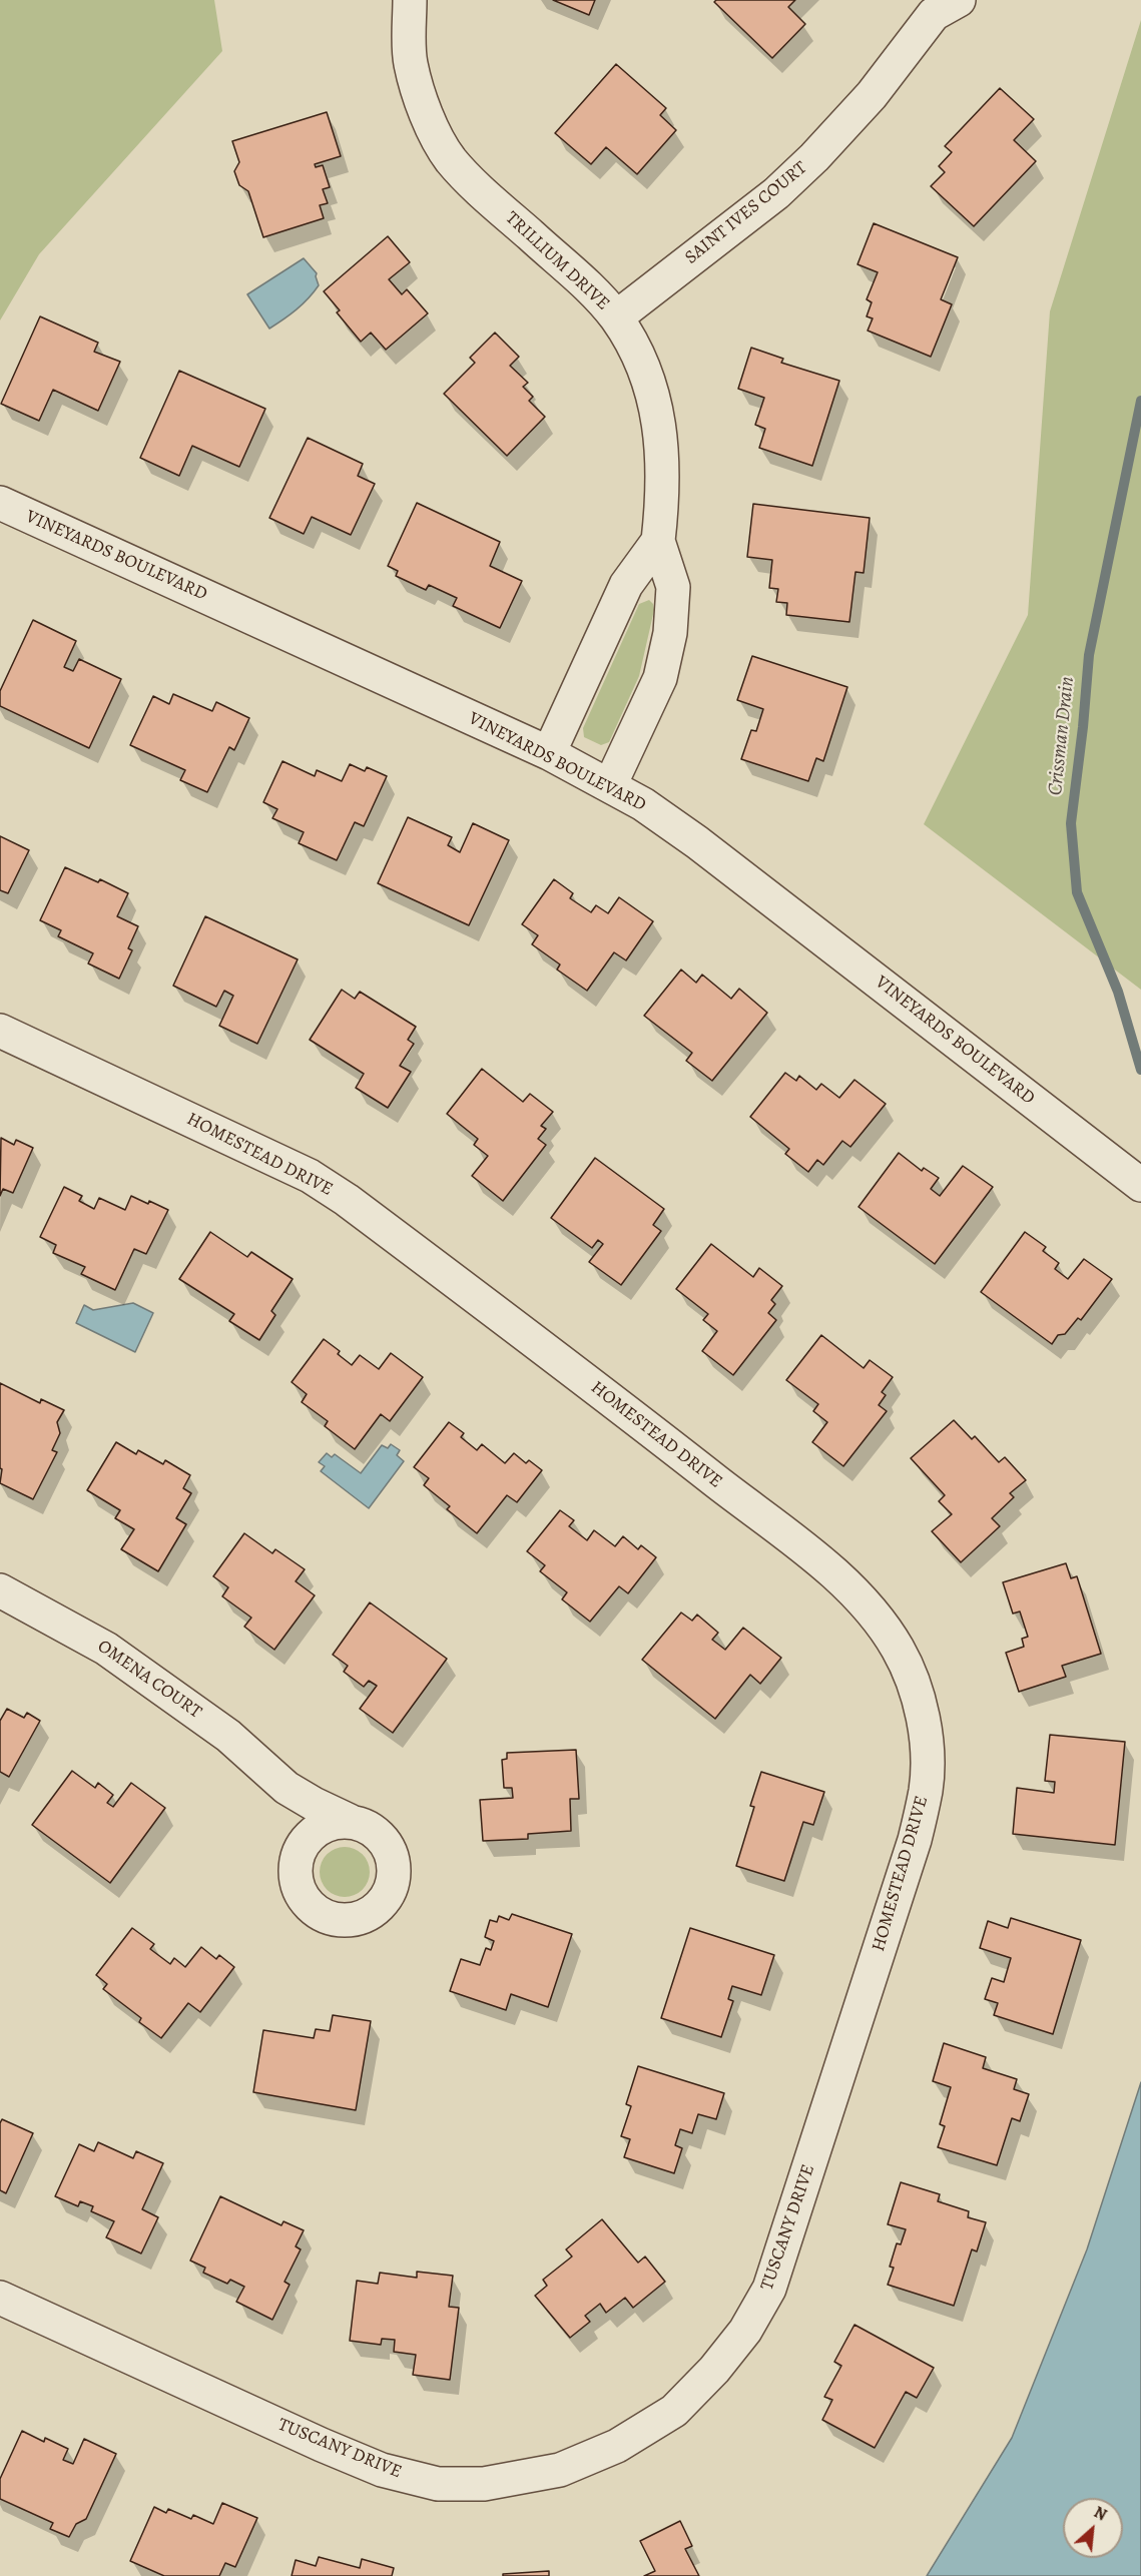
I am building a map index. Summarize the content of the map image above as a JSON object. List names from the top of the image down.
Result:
{
  "streets": {
    "street": [
      "SAINT IVES COURT",
      "TRILLIUM DRIVE",
      "VINEYARDS BOULEVARD",
      "HOMESTEAD DRIVE",
      "OMENA COURT",
      "TUSCANY DRIVE"
    ]
  },
  "crossings": [
    ["SAINT IVES COURT", "TRILLIUM DRIVE"],
    ["TRILLIUM DRIVE", "VINEYARDS BOULEVARD"],
    ["HOMESTEAD DRIVE", "TUSCANY DRIVE"]
  ],
  "water": ["Crissman Drain"],
  "north": "top right"
}
